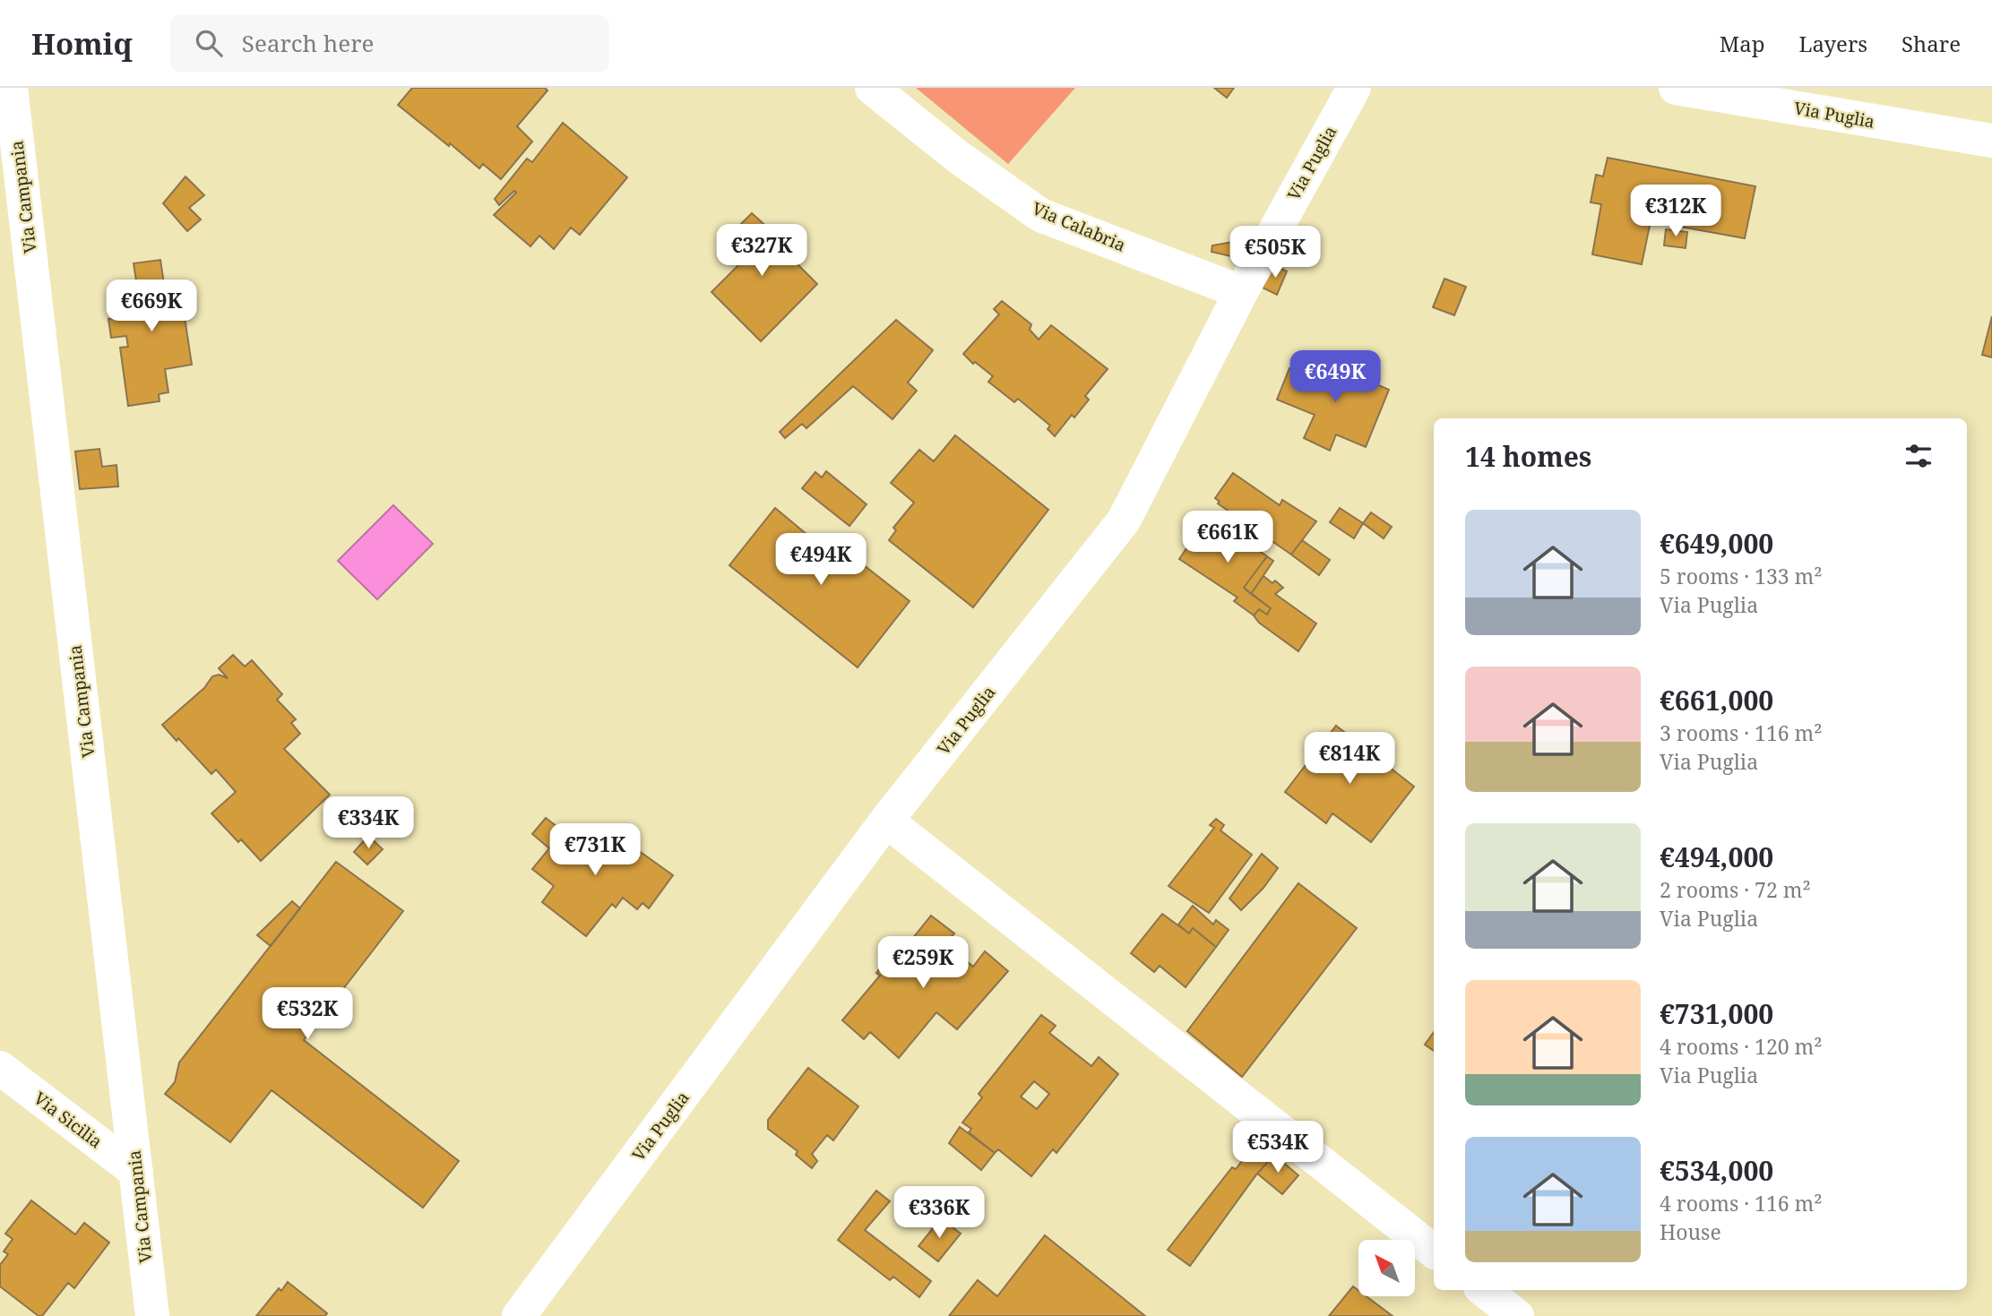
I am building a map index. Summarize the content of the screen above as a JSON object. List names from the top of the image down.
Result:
{
  "streets": {
    "street": [
      "Via Puglia",
      "Via Campania",
      "Via Calabria",
      "Via Sicilia"
    ]
  },
  "crossings": [
    ["Via Puglia", "Via Calabria"],
    ["Via Campania", "Via Sicilia"]
  ],
  "north": "top left",
  "page": {
    "header": "Homiq",
    "search": "Search here",
    "nav": ["Map", "Layers", "Share"],
    "price": [
      "€312K",
      "€327K",
      "€505K",
      "€669K",
      "€649K",
      "€661K",
      "€494K",
      "€814K",
      "€334K",
      "€731K",
      "€259K",
      "€532K",
      "€534K",
      "€336K"
    ],
    "heading": "14 homes",
    "list": [
      {
        "name": "€649,000",
        "note": "5 rooms · 133 m² · Via Puglia"
      },
      {
        "name": "€661,000",
        "note": "3 rooms · 116 m² · Via Puglia"
      },
      {
        "name": "€494,000",
        "note": "2 rooms · 72 m² · Via Puglia"
      },
      {
        "name": "€731,000",
        "note": "4 rooms · 120 m² · Via Puglia"
      },
      {
        "name": "€534,000",
        "note": "4 rooms · 116 m² · House"
      }
    ]
  }
}
